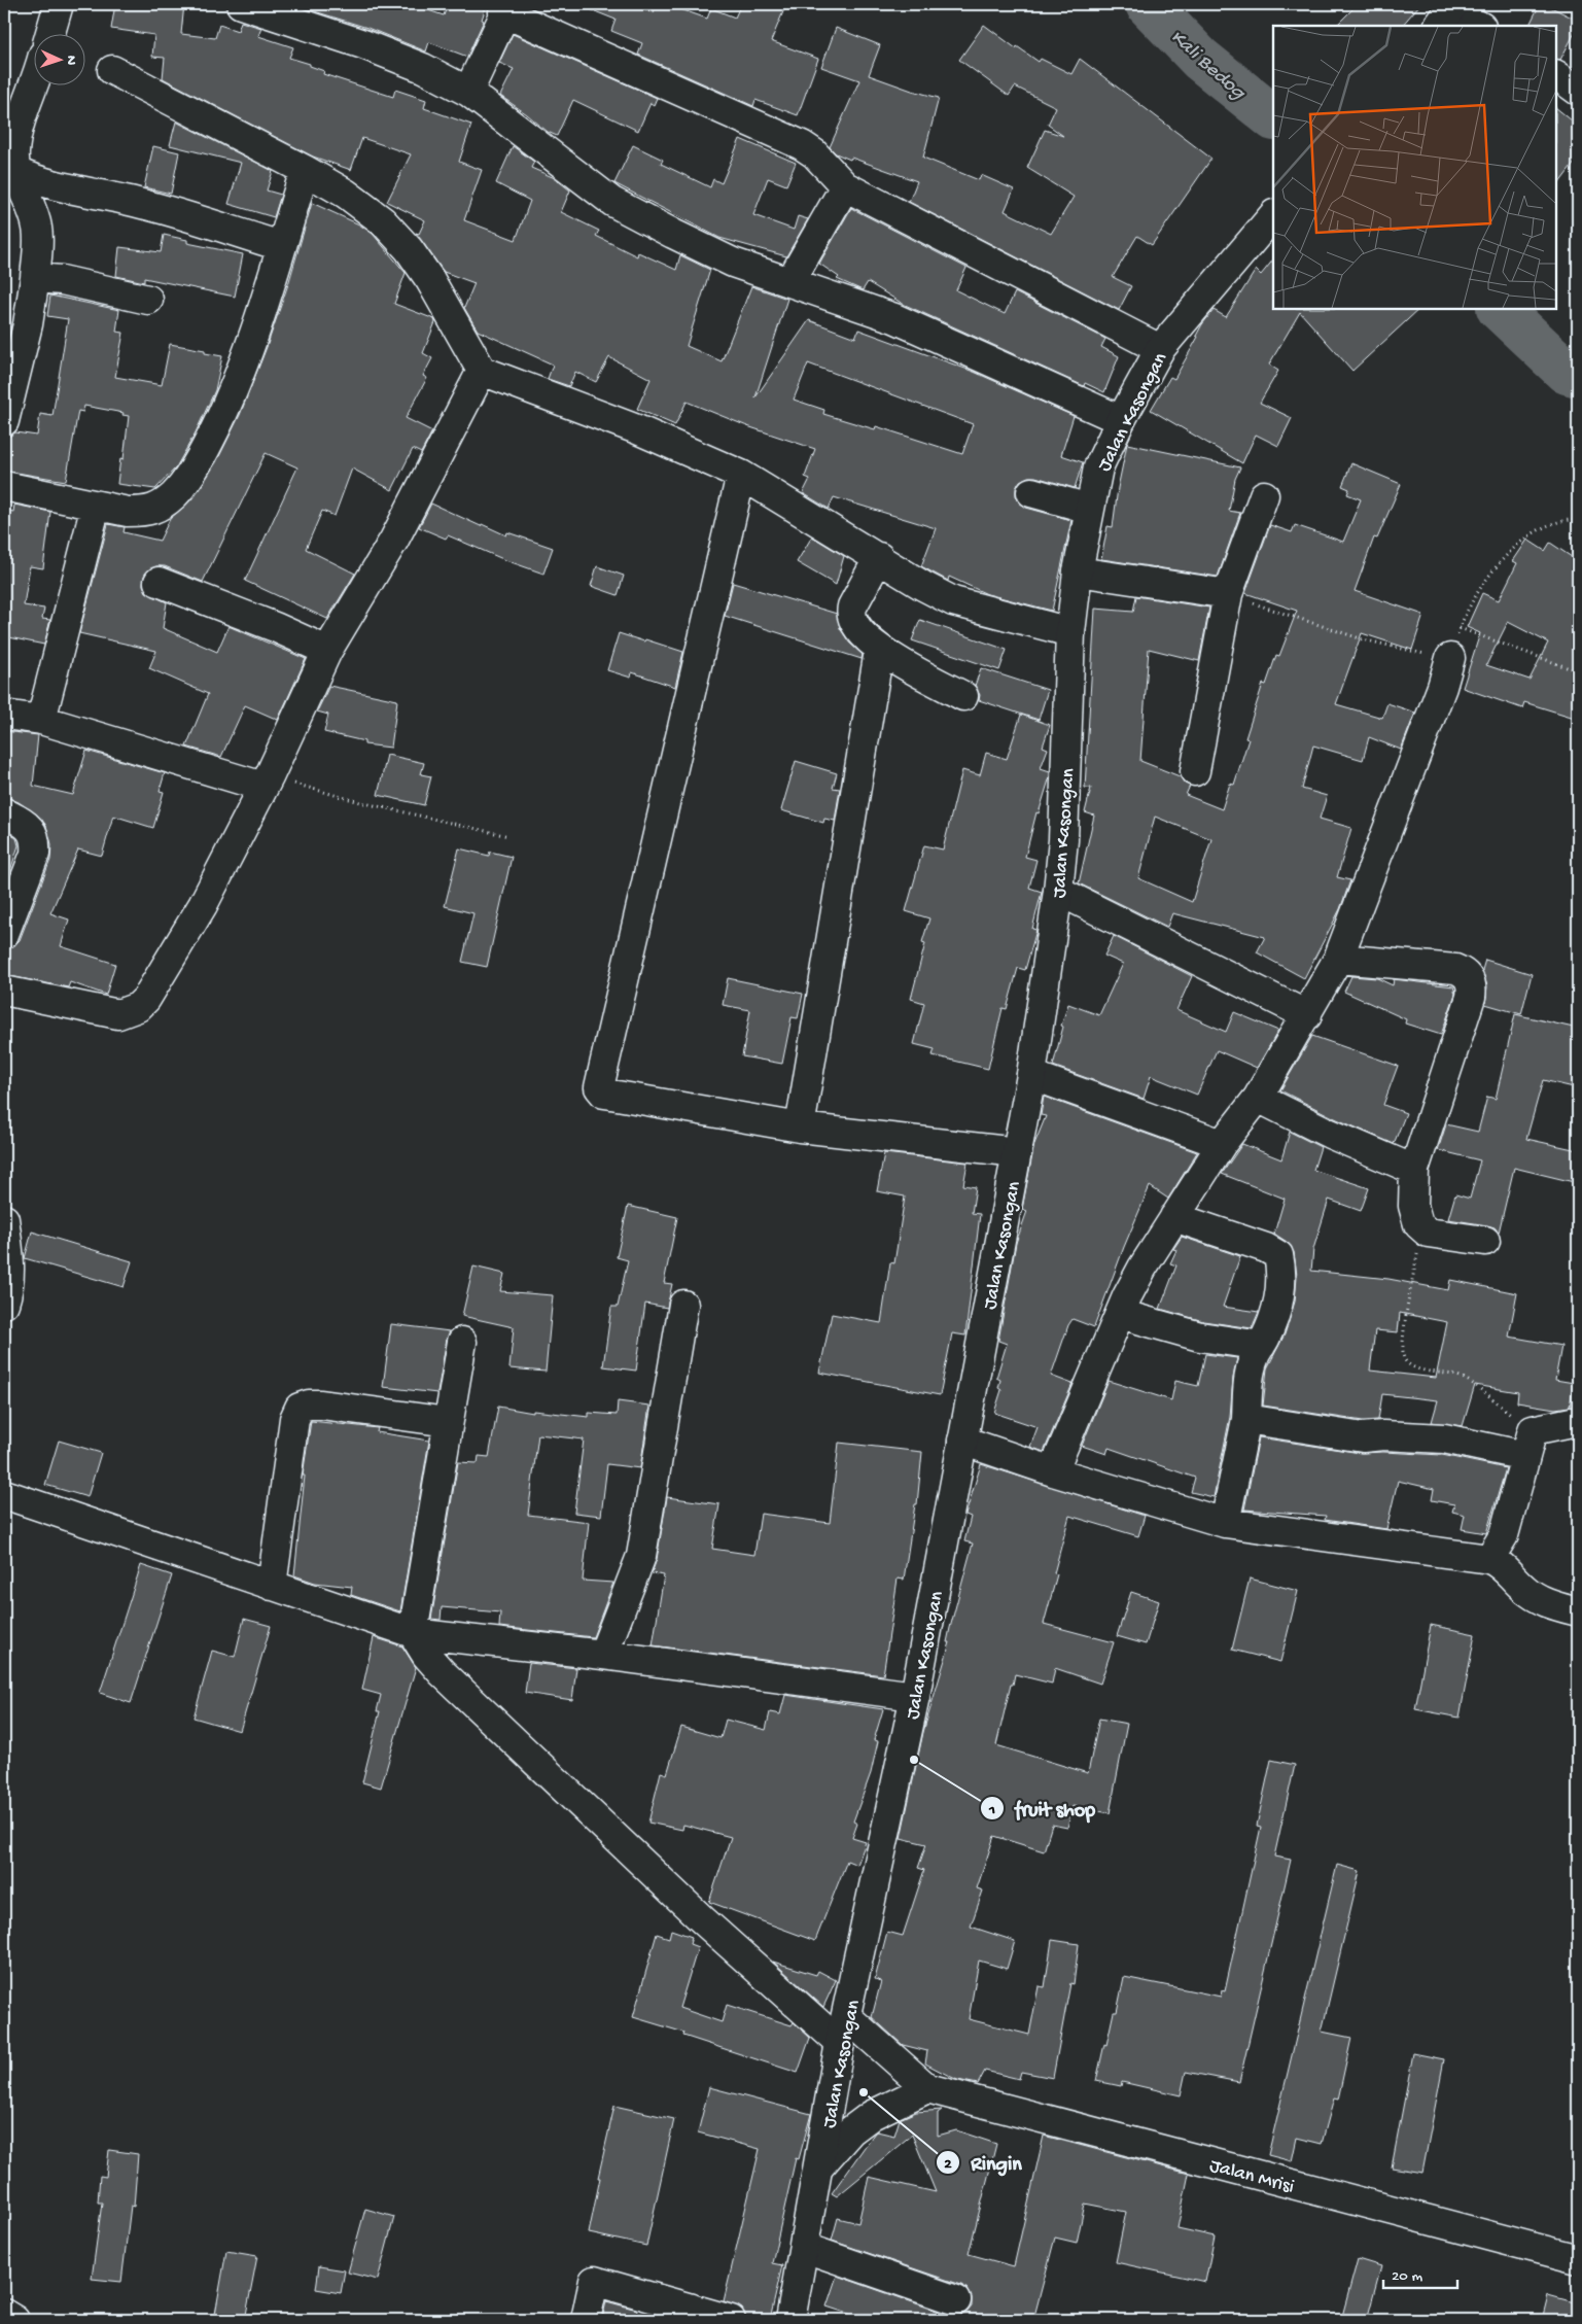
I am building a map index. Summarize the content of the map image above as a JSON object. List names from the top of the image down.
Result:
{
  "streets": {
    "street": ["Jalan Kasongan", "Jalan Mrisi"]
  },
  "water": ["Kali Bedog"],
  "places": ["fruit shop", "Ringin"],
  "scale_bar": "20 m",
  "north": "right"
}
